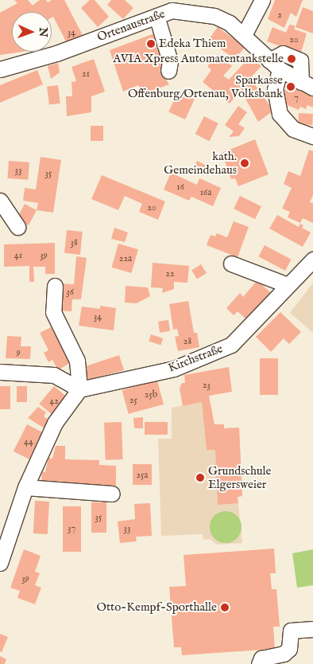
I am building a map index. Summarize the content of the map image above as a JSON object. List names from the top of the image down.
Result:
{
  "streets": {
    "street": ["Ortenaustraße", "Kirchstraße"]
  },
  "places": [
    "Edeka Thiem",
    "AVIA Xpress Automatentankstelle",
    "Sparkasse Offenburg/Ortenau, Volksbank",
    "kath. Gemeindehaus",
    "Grundschule Elgersweier",
    "Otto-Kempf-Sporthalle"
  ],
  "house_numbers": [
    "2",
    "34",
    "20",
    "21",
    "7",
    "33",
    "35",
    "16",
    "16a",
    "20",
    "38",
    "41",
    "39",
    "22a",
    "22",
    "36",
    "34",
    "28",
    "9",
    "23",
    "25b",
    "25",
    "42",
    "44",
    "25a",
    "35",
    "37",
    "33",
    "39"
  ],
  "north": "right"
}
